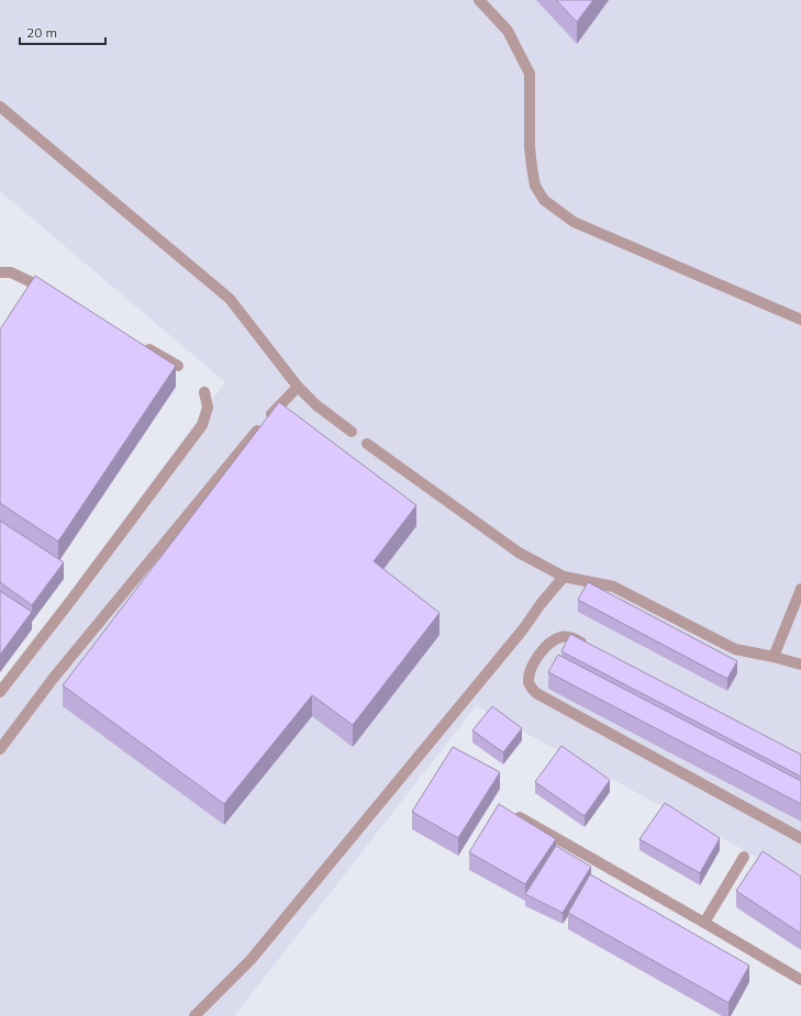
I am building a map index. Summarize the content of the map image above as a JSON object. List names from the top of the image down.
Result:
{
  "scale_bar": "20 m"
}
